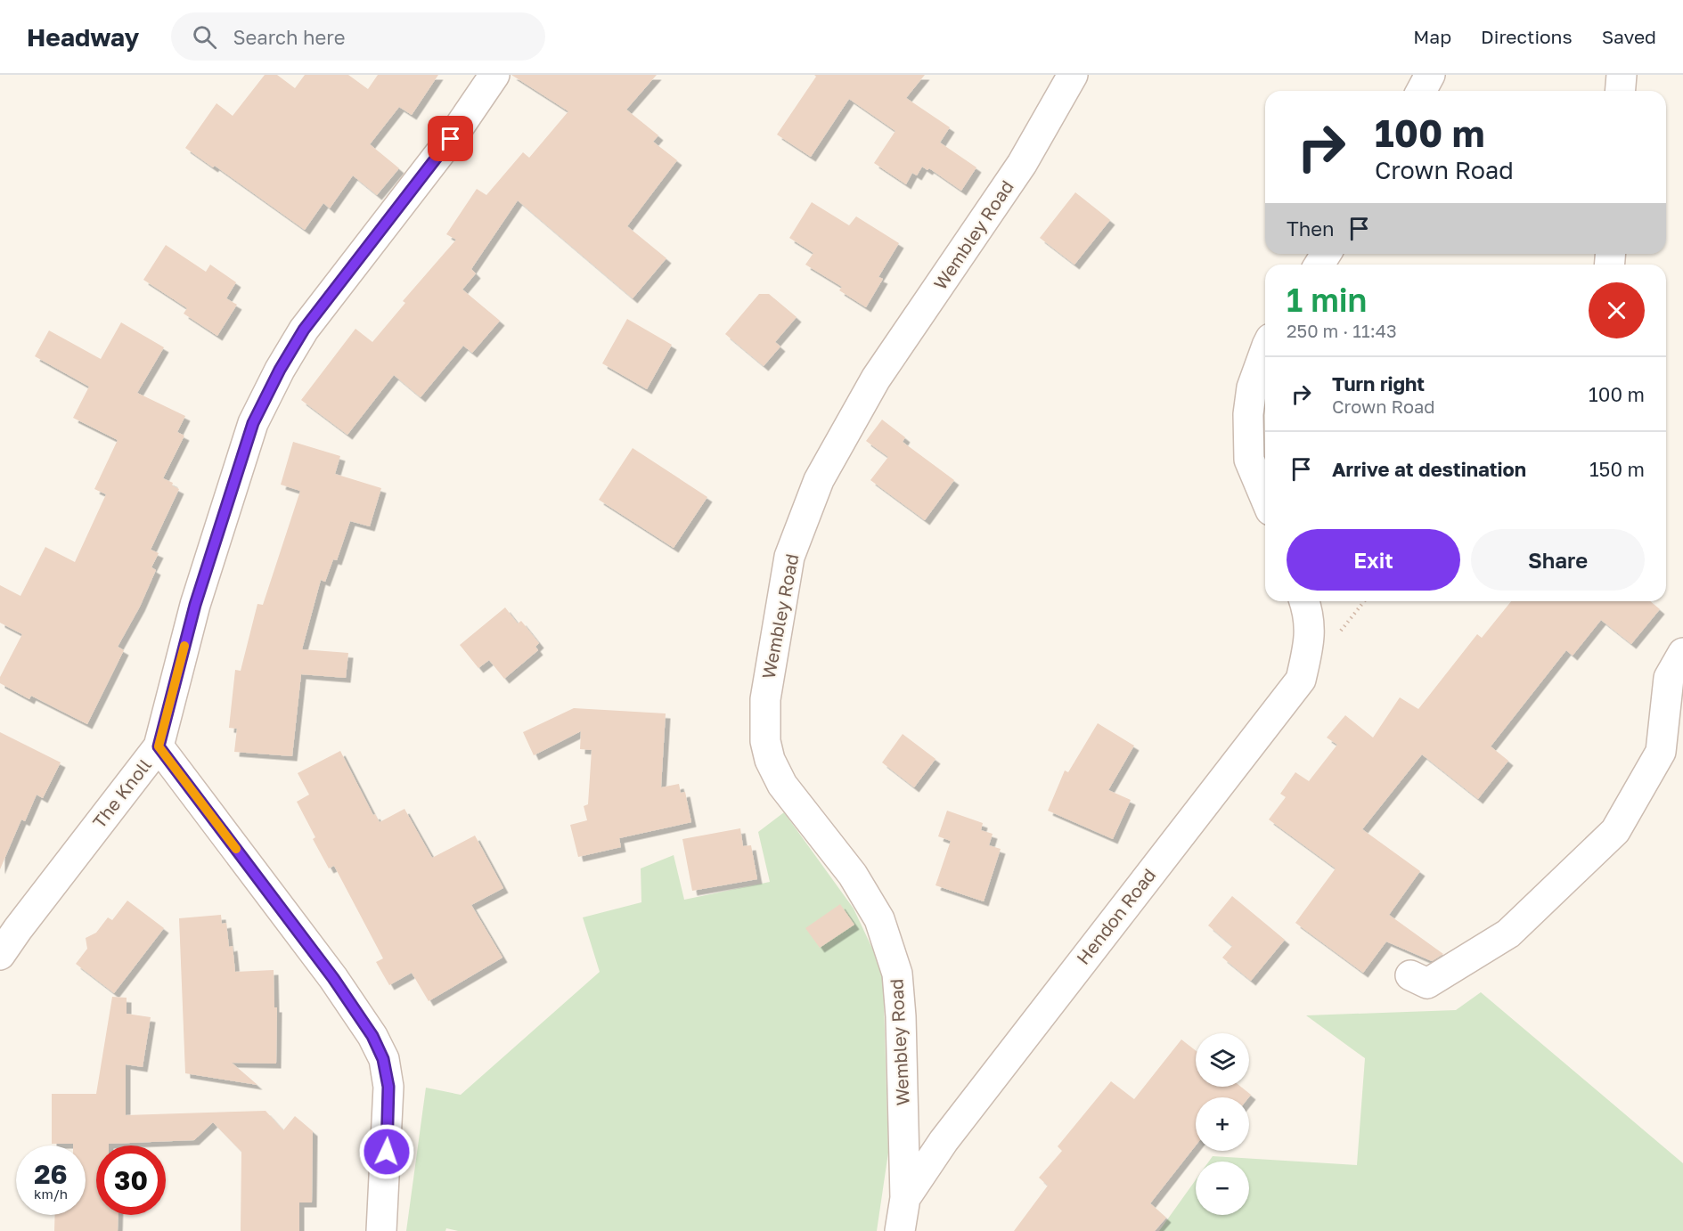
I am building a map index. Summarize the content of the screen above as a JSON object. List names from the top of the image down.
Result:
{
  "streets": {
    "street": ["Wembley Road", "The Knoll", "Hendon Road"]
  },
  "crossings": [
    ["Wembley Road", "Hendon Road"]
  ],
  "page": {
    "header": "Headway",
    "search": "Search here",
    "nav": ["Map", "Directions", "Saved"],
    "turn": ["100 m", "Crown Road"],
    "then": "Then",
    "heading": ["1 min", "250 m · 11:43"],
    "list": [
      {
        "name": "Turn right",
        "note": "Crown Road",
        "value": "100 m"
      },
      {
        "name": "Arrive at destination",
        "value": "150 m"
      }
    ],
    "buttons": ["Exit", "Share"],
    "map_buttons": ["+", "−"],
    "speed": "26 km/h",
    "limit": "30"
  }
}
